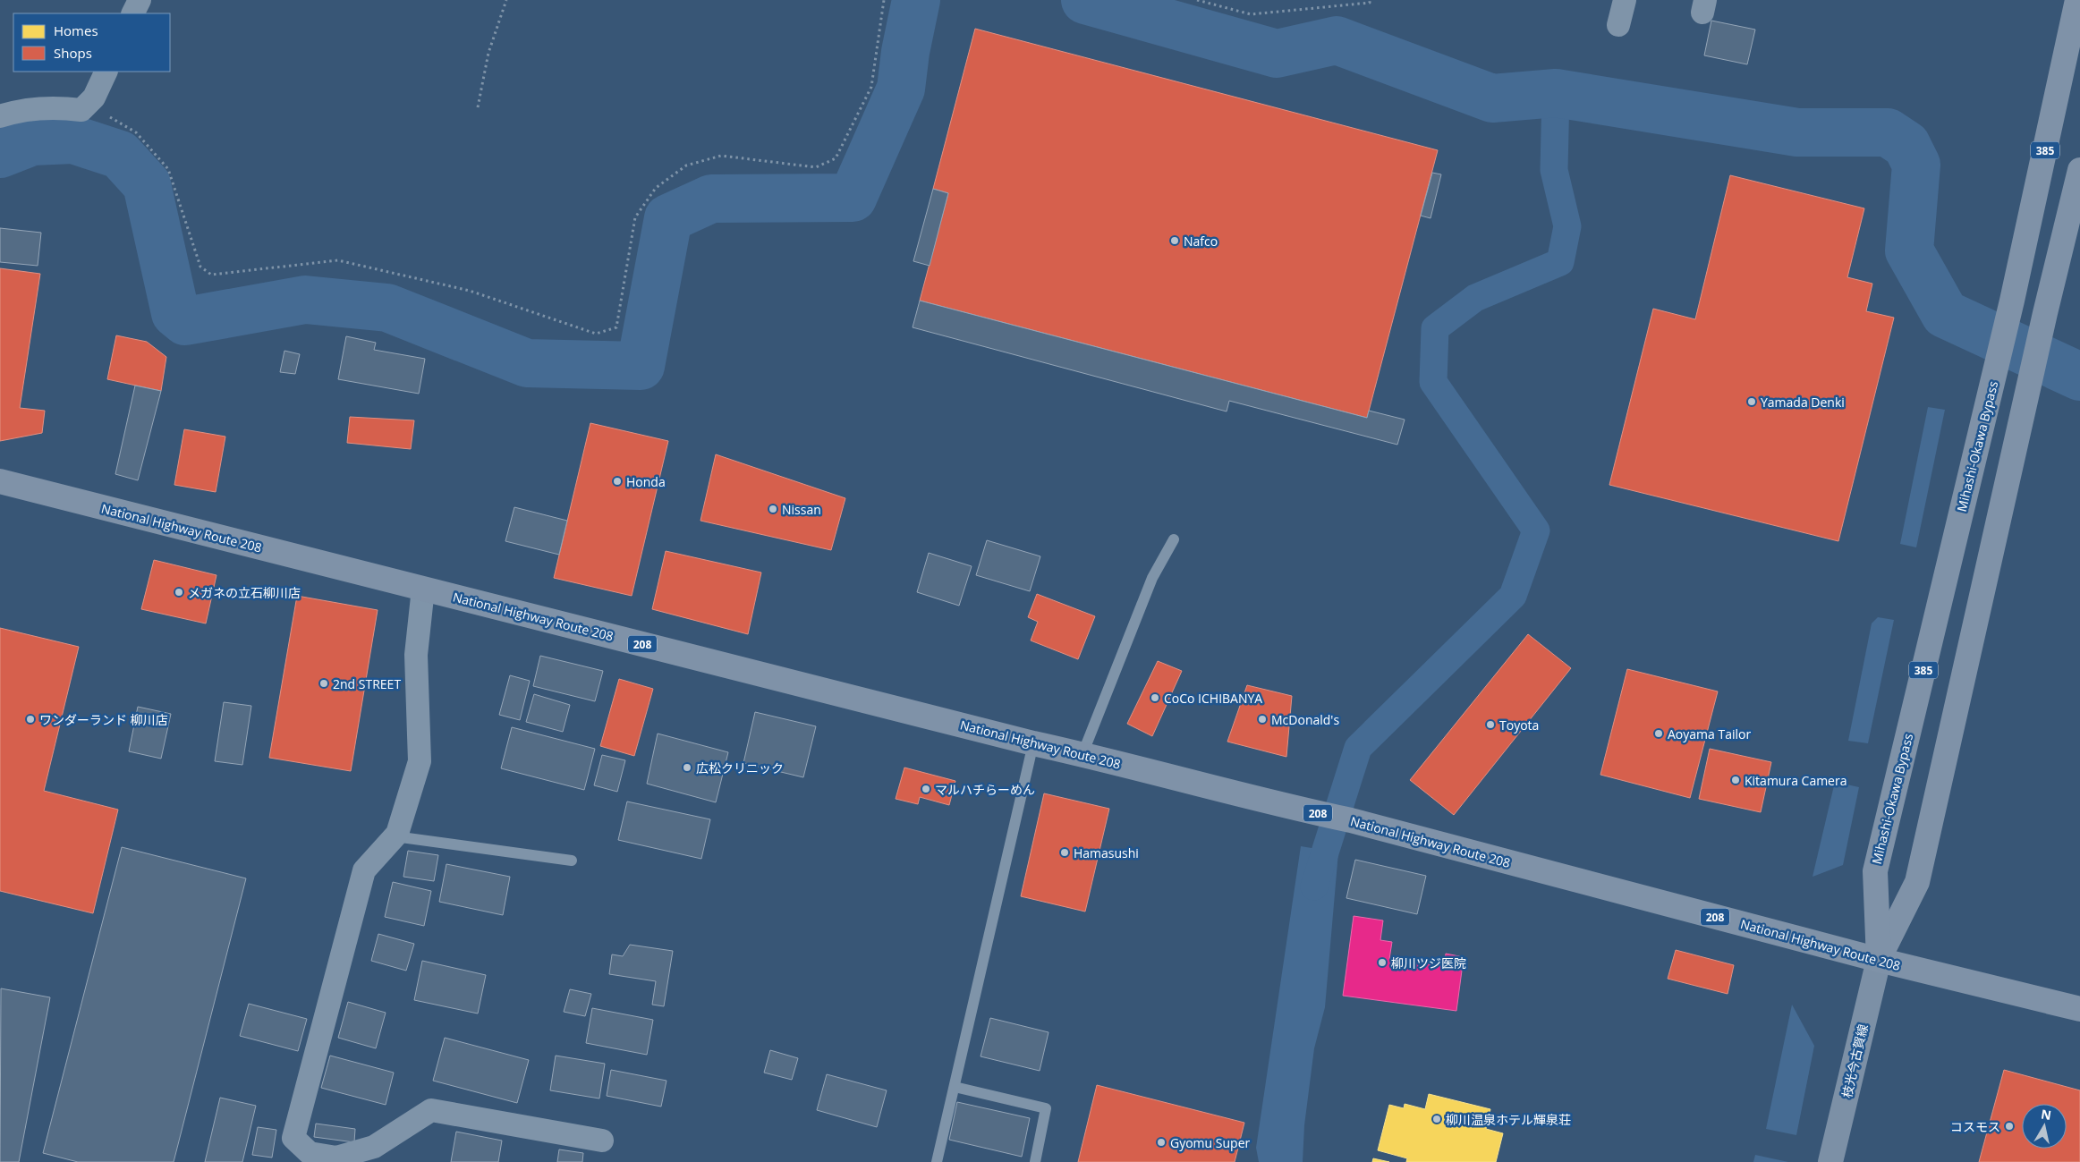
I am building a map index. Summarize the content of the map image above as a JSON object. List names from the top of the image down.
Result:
{
  "streets": {
    "highway": [
      "385",
      "Mihashi-Okawa Bypass",
      "National Highway Route 208",
      "208"
    ],
    "main road": ["枝光今古賀線"]
  },
  "crossings": [
    ["Mihashi-Okawa Bypass", "National Highway Route 208"],
    ["Mihashi-Okawa Bypass", "枝光今古賀線"],
    ["National Highway Route 208", "枝光今古賀線"]
  ],
  "places": [
    "Nafco",
    "Yamada Denki",
    "Honda",
    "Nissan",
    "メガネの立石柳川店",
    "2nd STREET",
    "CoCo ICHIBANYA",
    "ワンダーランド 柳川店",
    "McDonald's",
    "Toyota",
    "Aoyama Tailor",
    "広松クリニック",
    "Kitamura Camera",
    "マルハチらーめん",
    "Hamasushi",
    "柳川ツジ医院",
    "柳川温泉ホテル輝泉荘",
    "コスモス",
    "Gyomu Super"
  ],
  "legend": ["Homes", "Shops"],
  "north": "top"
}
